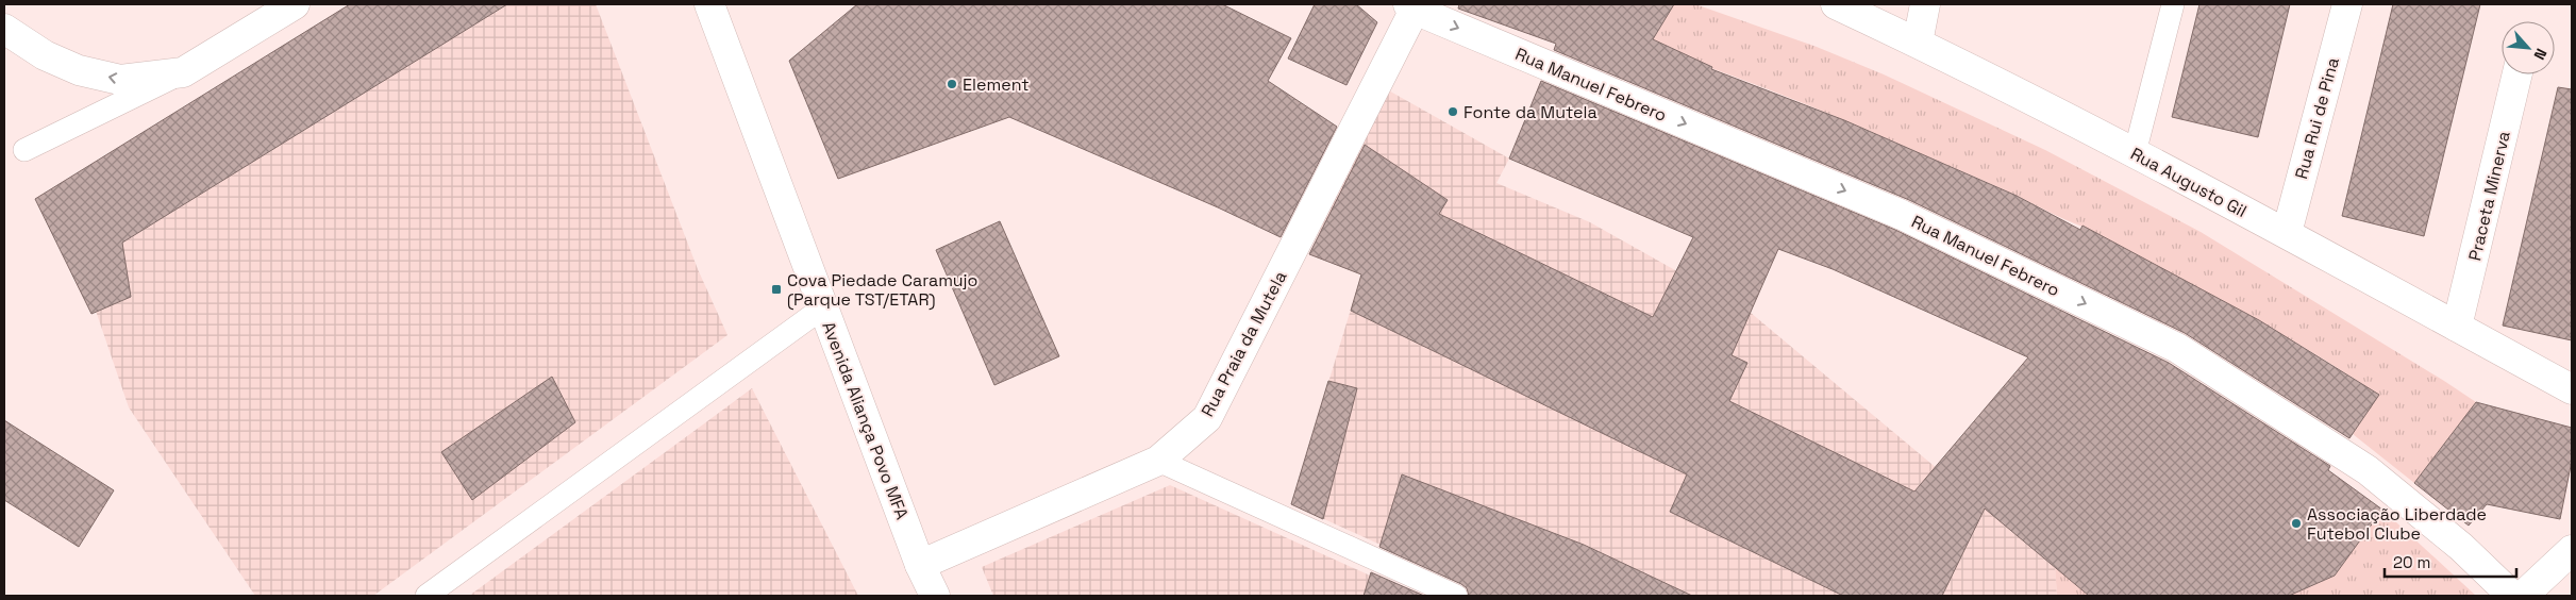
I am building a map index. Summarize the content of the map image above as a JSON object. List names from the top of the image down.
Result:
{
  "streets": {
    "street": [
      "Rua Manuel Febrero",
      "Rua Rui de Pina",
      "Rua Augusto Gil",
      "Praceta Minerva",
      "Rua Praia da Mutela",
      "Avenida Aliança Povo MFA"
    ]
  },
  "crossings": [
    ["Rua Manuel Febrero", "Rua Praia da Mutela"],
    ["Rua Rui de Pina", "Rua Augusto Gil"],
    ["Rua Augusto Gil", "Praceta Minerva"],
    ["Rua Praia da Mutela", "Avenida Aliança Povo MFA"]
  ],
  "one_way": ["Rua Manuel Febrero"],
  "places": {
    "other": ["Element", "Fonte da Mutela", "Associação Liberdade Futebol Clube"],
    "transit": ["Cova Piedade Caramujo (Parque TST/ETAR)"]
  },
  "scale_bar": "20 m",
  "north": "bottom right"
}
